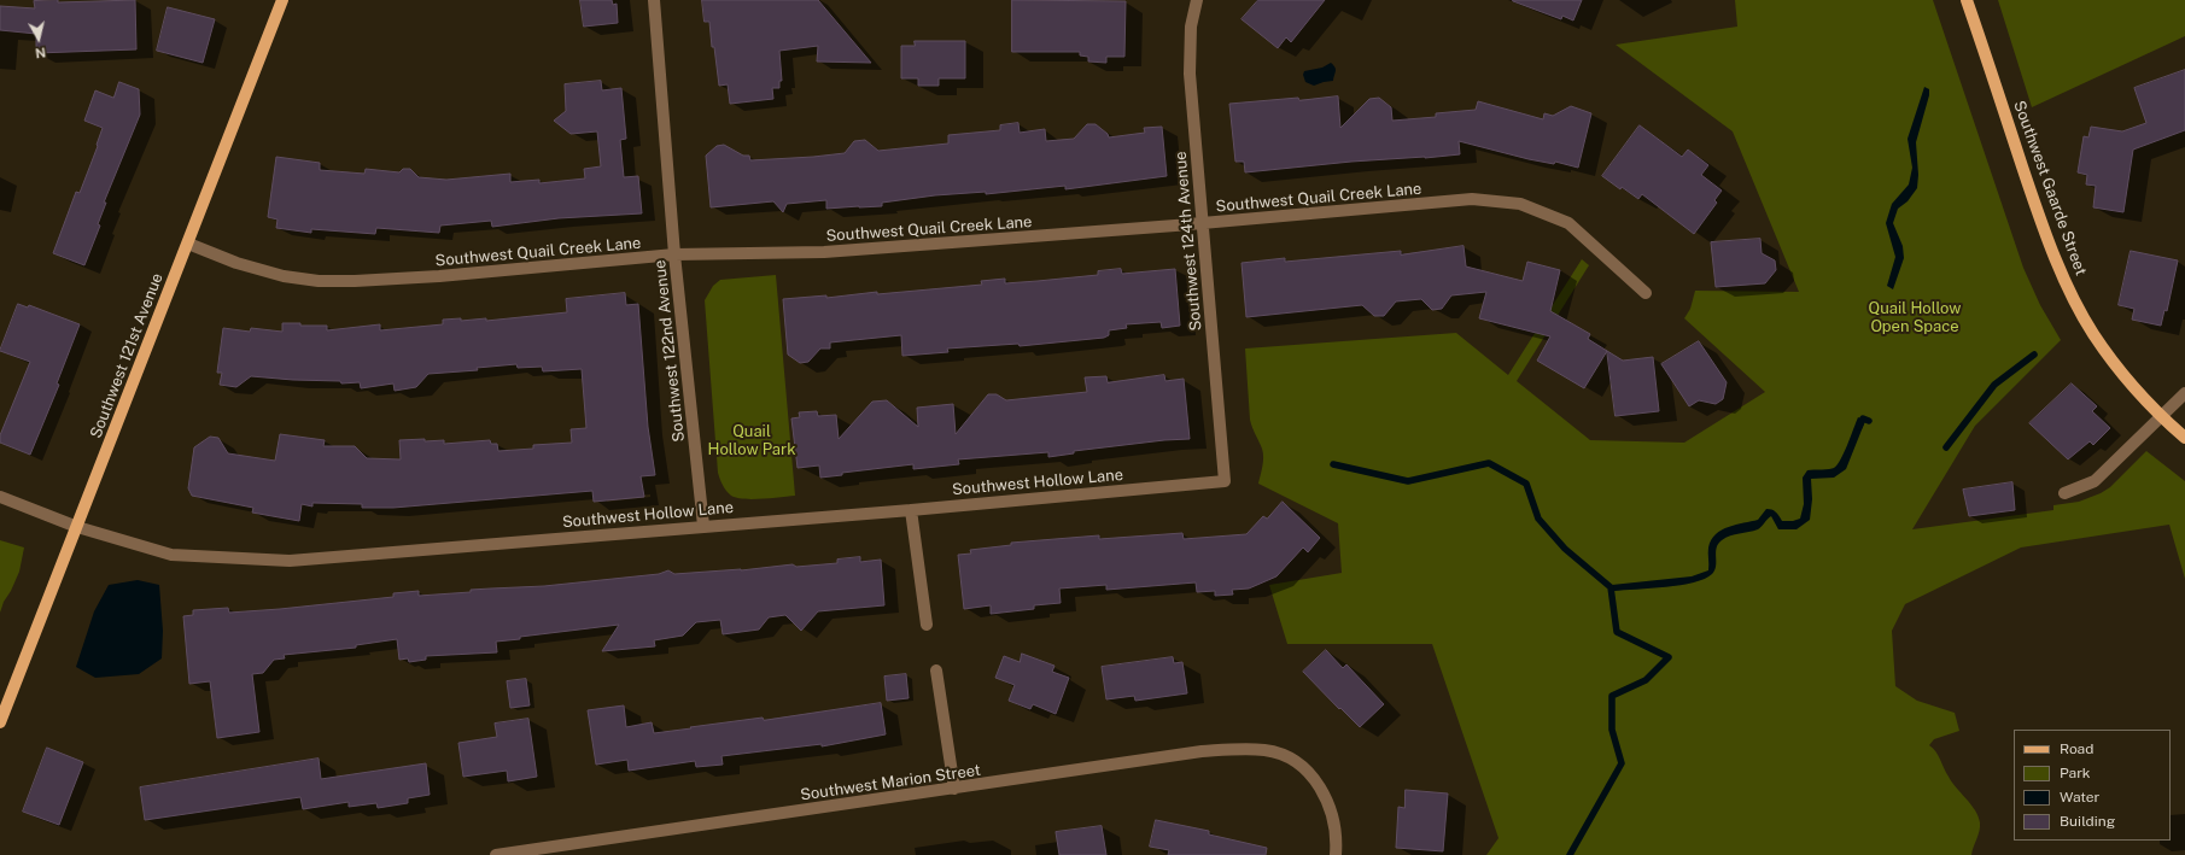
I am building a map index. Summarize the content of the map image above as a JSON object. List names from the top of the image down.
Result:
{
  "streets": {
    "main road": ["Southwest Gaarde Street", "Southwest 121st Avenue"],
    "street": [
      "Southwest Quail Creek Lane",
      "Southwest 124th Avenue",
      "Southwest 122nd Avenue",
      "Southwest Hollow Lane",
      "Southwest Marion Street"
    ]
  },
  "crossings": [
    ["Southwest Quail Creek Lane", "Southwest 124th Avenue"],
    ["Southwest Quail Creek Lane", "Southwest 122nd Avenue"],
    ["Southwest Quail Creek Lane", "Southwest 121st Avenue"],
    ["Southwest 124th Avenue", "Southwest Hollow Lane"],
    ["Southwest 122nd Avenue", "Southwest Hollow Lane"],
    ["Southwest 121st Avenue", "Southwest Hollow Lane"]
  ],
  "parks": ["Quail Hollow Open Space", "Quail Hollow Park"],
  "legend": [
    "Road",
    "Park",
    "Water",
    "Building"
  ],
  "north": "bottom"
}
